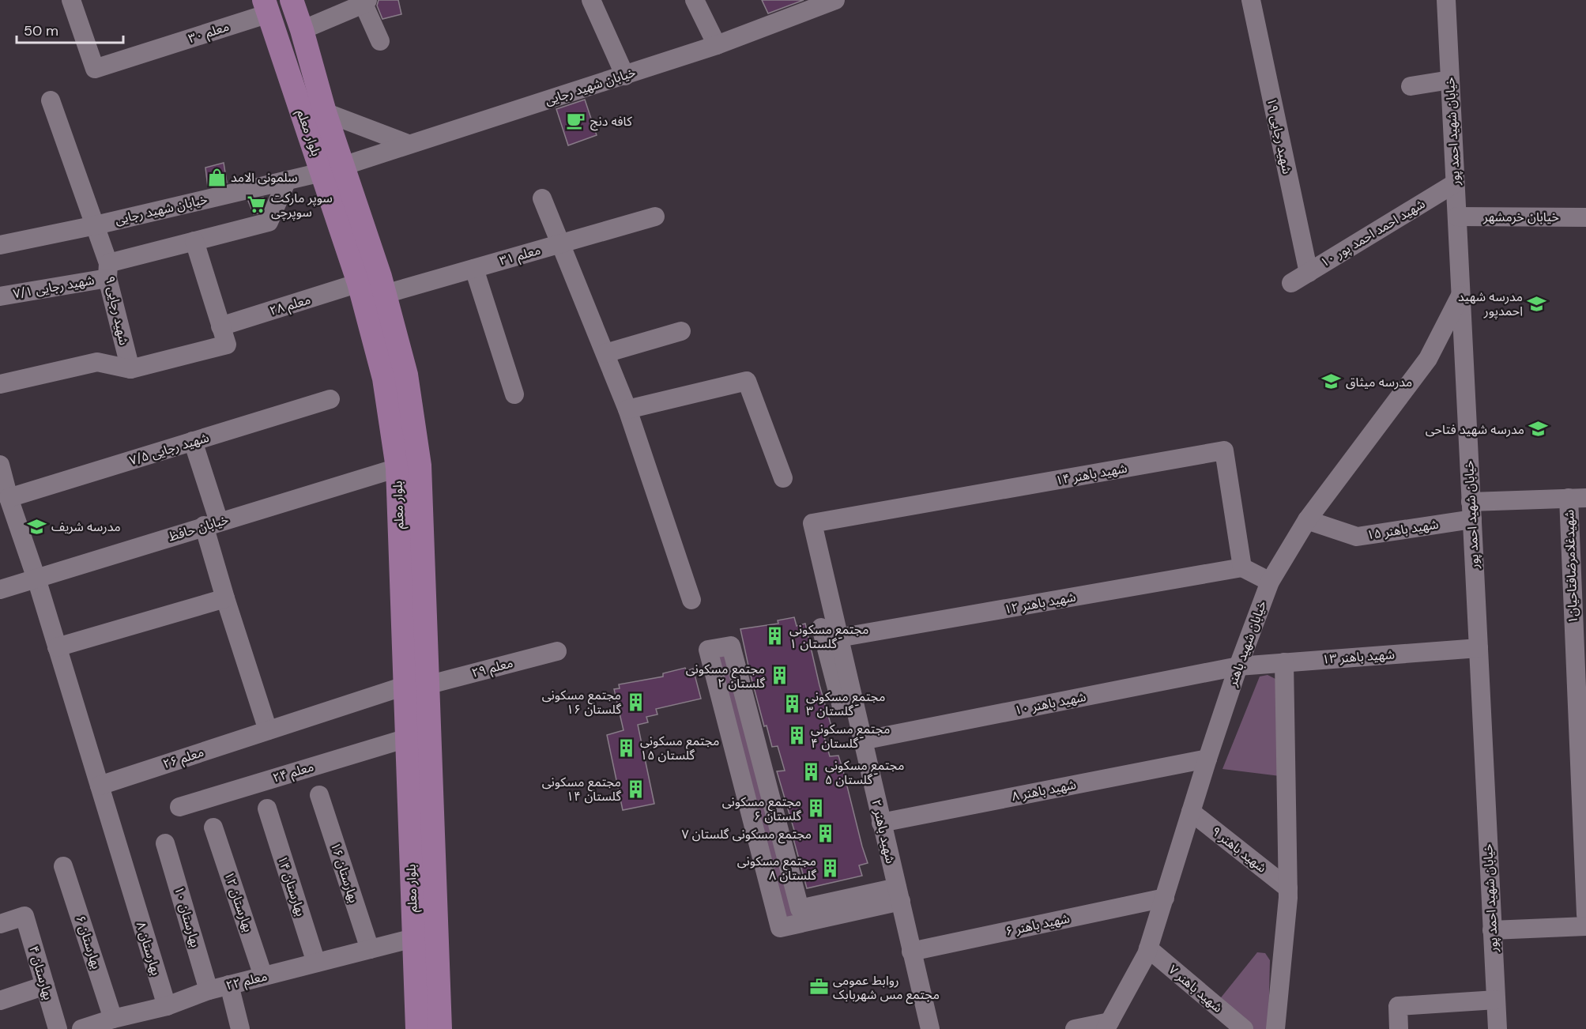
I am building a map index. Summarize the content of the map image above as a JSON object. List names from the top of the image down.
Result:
{
  "streets": {
    "main road": ["بلوار معلم"],
    "street": [
      "معلم ۳۰",
      "خیابان شهید رجایی",
      "خیابان شهید احمد پور",
      "شهید رجایی ۱۹",
      "خیابان خرمشهر",
      "شهید احمد احمد پور ۱۰",
      "معلم ۳۱",
      "شهید رجایی ۷/۱",
      "معلم ۲۸",
      "شهید رجایی ۹",
      "شهید رجایی ۷/۵",
      "شهید باهنر ۱۴",
      "خیابان حافظ",
      "شهید باهنر ۱۵",
      "شهیدغلامرضافتاحیان۱",
      "شهید باهنر ۱۲",
      "خیابان شهید باهنر",
      "شهید باهنر ۱۳",
      "معلم ۲۹",
      "شهید باهنر ۱۰",
      "معلم ۲۶",
      "معلم ۲۴",
      "شهید باهنر ۸",
      "شهید باهنر ۲",
      "شهید باهنر ۹",
      "بهارستان ۱۶",
      "بهارستان ۱۴",
      "بهارستان ۱۲",
      "بهارستان ۱۰",
      "شهید باهنر ۶",
      "بهارستان ۶",
      "بهارستان ۸",
      "بهارستان ۴",
      "معلم ۲۲",
      "شهید باهنر ۷"
    ]
  },
  "crossings": [
    ["معلم ۳۰", "بلوار معلم"],
    ["خیابان شهید رجایی", "بلوار معلم"],
    ["خیابان شهید رجایی", "شهید رجایی ۷/۱"],
    ["خیابان شهید رجایی", "شهید رجایی ۹"],
    ["خیابان شهید احمد پور", "خیابان خرمشهر"],
    ["خیابان شهید احمد پور", "شهید احمد احمد پور ۱۰"],
    ["خیابان شهید احمد پور", "شهید باهنر ۱۵"],
    ["خیابان شهید احمد پور", "خیابان شهید باهنر"],
    ["خیابان شهید احمد پور", "شهید باهنر ۱۳"],
    ["بلوار معلم", "معلم ۳۱"],
    ["بلوار معلم", "معلم ۲۸"],
    ["بلوار معلم", "خیابان حافظ"],
    ["بلوار معلم", "معلم ۲۹"],
    ["بلوار معلم", "معلم ۲۶"],
    ["بلوار معلم", "معلم ۲۴"],
    ["بلوار معلم", "معلم ۲۲"],
    ["شهید رجایی ۱۹", "شهید احمد احمد پور ۱۰"],
    ["شهید رجایی ۷/۱", "شهید رجایی ۹"],
    ["شهید رجایی ۷/۵", "بهارستان ۸"],
    ["شهید باهنر ۱۴", "شهید باهنر ۱۲"],
    ["شهید باهنر ۱۴", "شهید باهنر ۲"],
    ["خیابان حافظ", "بهارستان ۸"],
    ["شهید باهنر ۱۵", "شهیدغلامرضافتاحیان۱"],
    ["شهید باهنر ۱۵", "خیابان شهید باهنر"],
    ["شهید باهنر ۱۲", "شهید باهنر ۲"],
    ["خیابان شهید باهنر", "شهید باهنر ۱۳"],
    ["خیابان شهید باهنر", "شهید باهنر ۱۰"],
    ["خیابان شهید باهنر", "شهید باهنر ۸"],
    ["خیابان شهید باهنر", "شهید باهنر ۹"],
    ["خیابان شهید باهنر", "شهید باهنر ۶"],
    ["خیابان شهید باهنر", "شهید باهنر ۷"],
    ["شهید باهنر ۱۳", "شهید باهنر ۱۰"],
    ["معلم ۲۹", "معلم ۲۶"],
    ["شهید باهنر ۱۰", "شهید باهنر ۲"],
    ["معلم ۲۶", "بهارستان ۸"],
    ["شهید باهنر ۸", "شهید باهنر ۲"],
    ["شهید باهنر ۲", "شهید باهنر ۶"],
    ["بهارستان ۱۶", "معلم ۲۲"],
    ["بهارستان ۱۴", "معلم ۲۲"],
    ["بهارستان ۱۲", "معلم ۲۲"],
    ["بهارستان ۱۰", "معلم ۲۲"],
    ["بهارستان ۶", "معلم ۲۲"],
    ["بهارستان ۸", "معلم ۲۲"]
  ],
  "places": {
    "cafe": ["کافه دنج"],
    "shop": ["سلمونی الامد"],
    "supermarket": ["سوپر مارکت سوپرچی"],
    "school or university": [
      "مدرسه شهید احمدپور",
      "مدرسه میثاق",
      "مدرسه شهید فتاحی",
      "مدرسه شریف"
    ],
    "building": [
      "مجتمع مسکونی گلستان ۱",
      "مجتمع مسکونی گلستان ۲",
      "مجتمع مسکونی گلستان ۱۶",
      "مجتمع مسکونی گلستان ۳",
      "مجتمع مسکونی گلستان ۴",
      "مجتمع مسکونی گلستان ۱۵",
      "مجتمع مسکونی گلستان ۵",
      "مجتمع مسکونی گلستان ۱۴",
      "مجتمع مسکونی گلستان ۶",
      "مجتمع مسکونی گلستان ۷",
      "مجتمع مسکونی گلستان ۸"
    ],
    "office": ["روابط عمومی مجتمع مس شهربابک"]
  },
  "scale_bar": "50 m"
}
